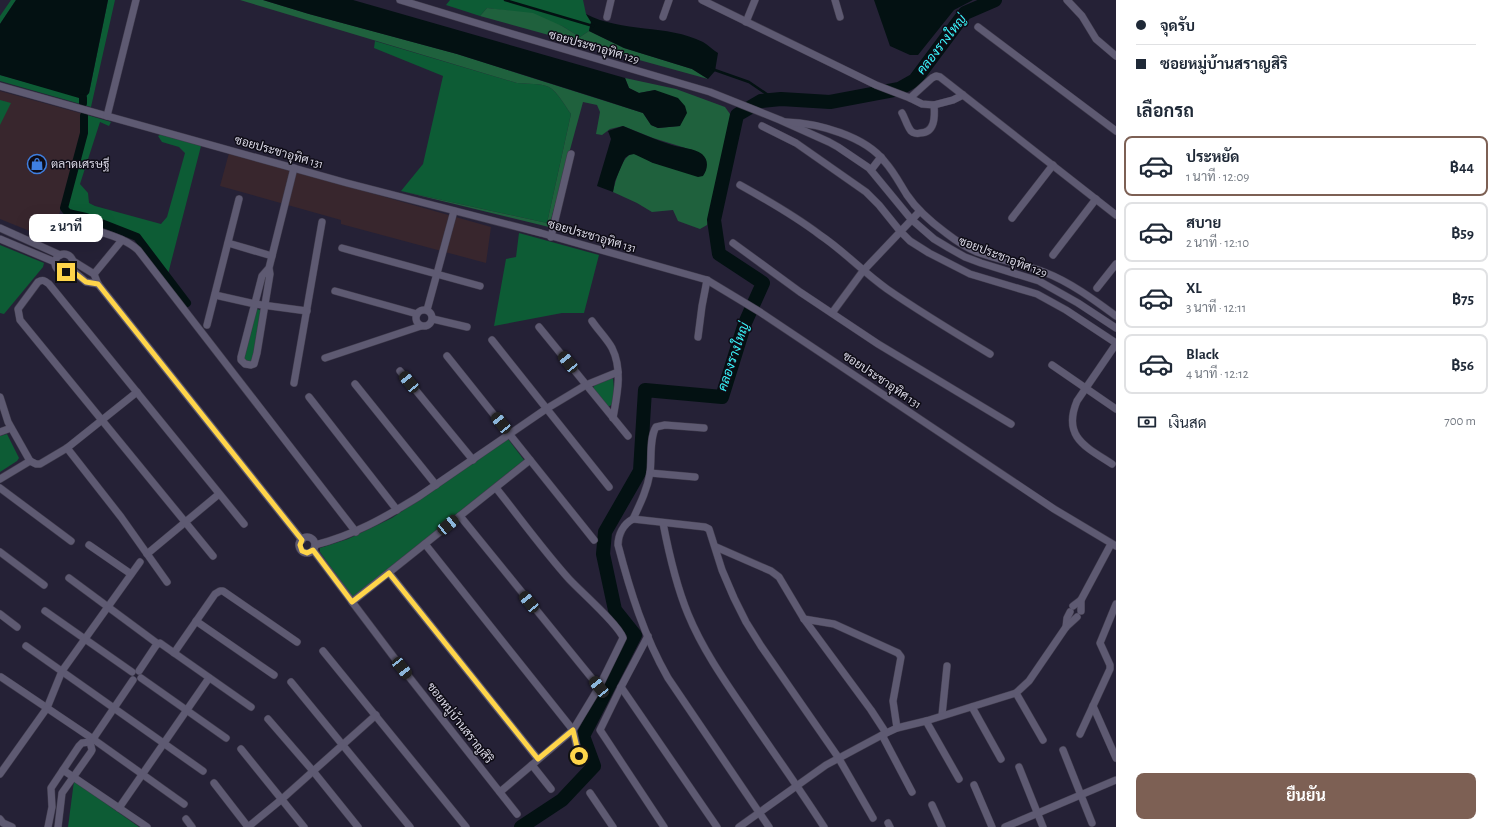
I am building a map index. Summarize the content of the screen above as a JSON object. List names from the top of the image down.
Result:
{
  "streets": {
    "street": ["ซอยประชาอุทิศ 129", "ซอยประชาอุทิศ 131", "ซอยหมู่บ้านสราญสิริ"]
  },
  "water": ["คลองรางใหญ่"],
  "places": {
    "shop": ["ตลาดเศรษฐี"]
  },
  "page": {
    "banner": ["จุดรับ", "ซอยหมู่บ้านสราญสิริ"],
    "heading": "เลือกรถ",
    "list": [
      {
        "name": "ประหยัด",
        "note": "1 นาที · 12:09",
        "value": "฿44"
      },
      {
        "name": "สบาย",
        "note": "2 นาที · 12:10",
        "value": "฿59"
      },
      {
        "name": "XL",
        "note": "3 นาที · 12:11",
        "value": "฿75"
      },
      {
        "name": "Black",
        "note": "4 นาที · 12:12",
        "value": "฿56"
      }
    ],
    "bubble": "2 นาที",
    "pay": ["เงินสด", "700 m"],
    "buttons": "ยืนยัน"
  }
}
